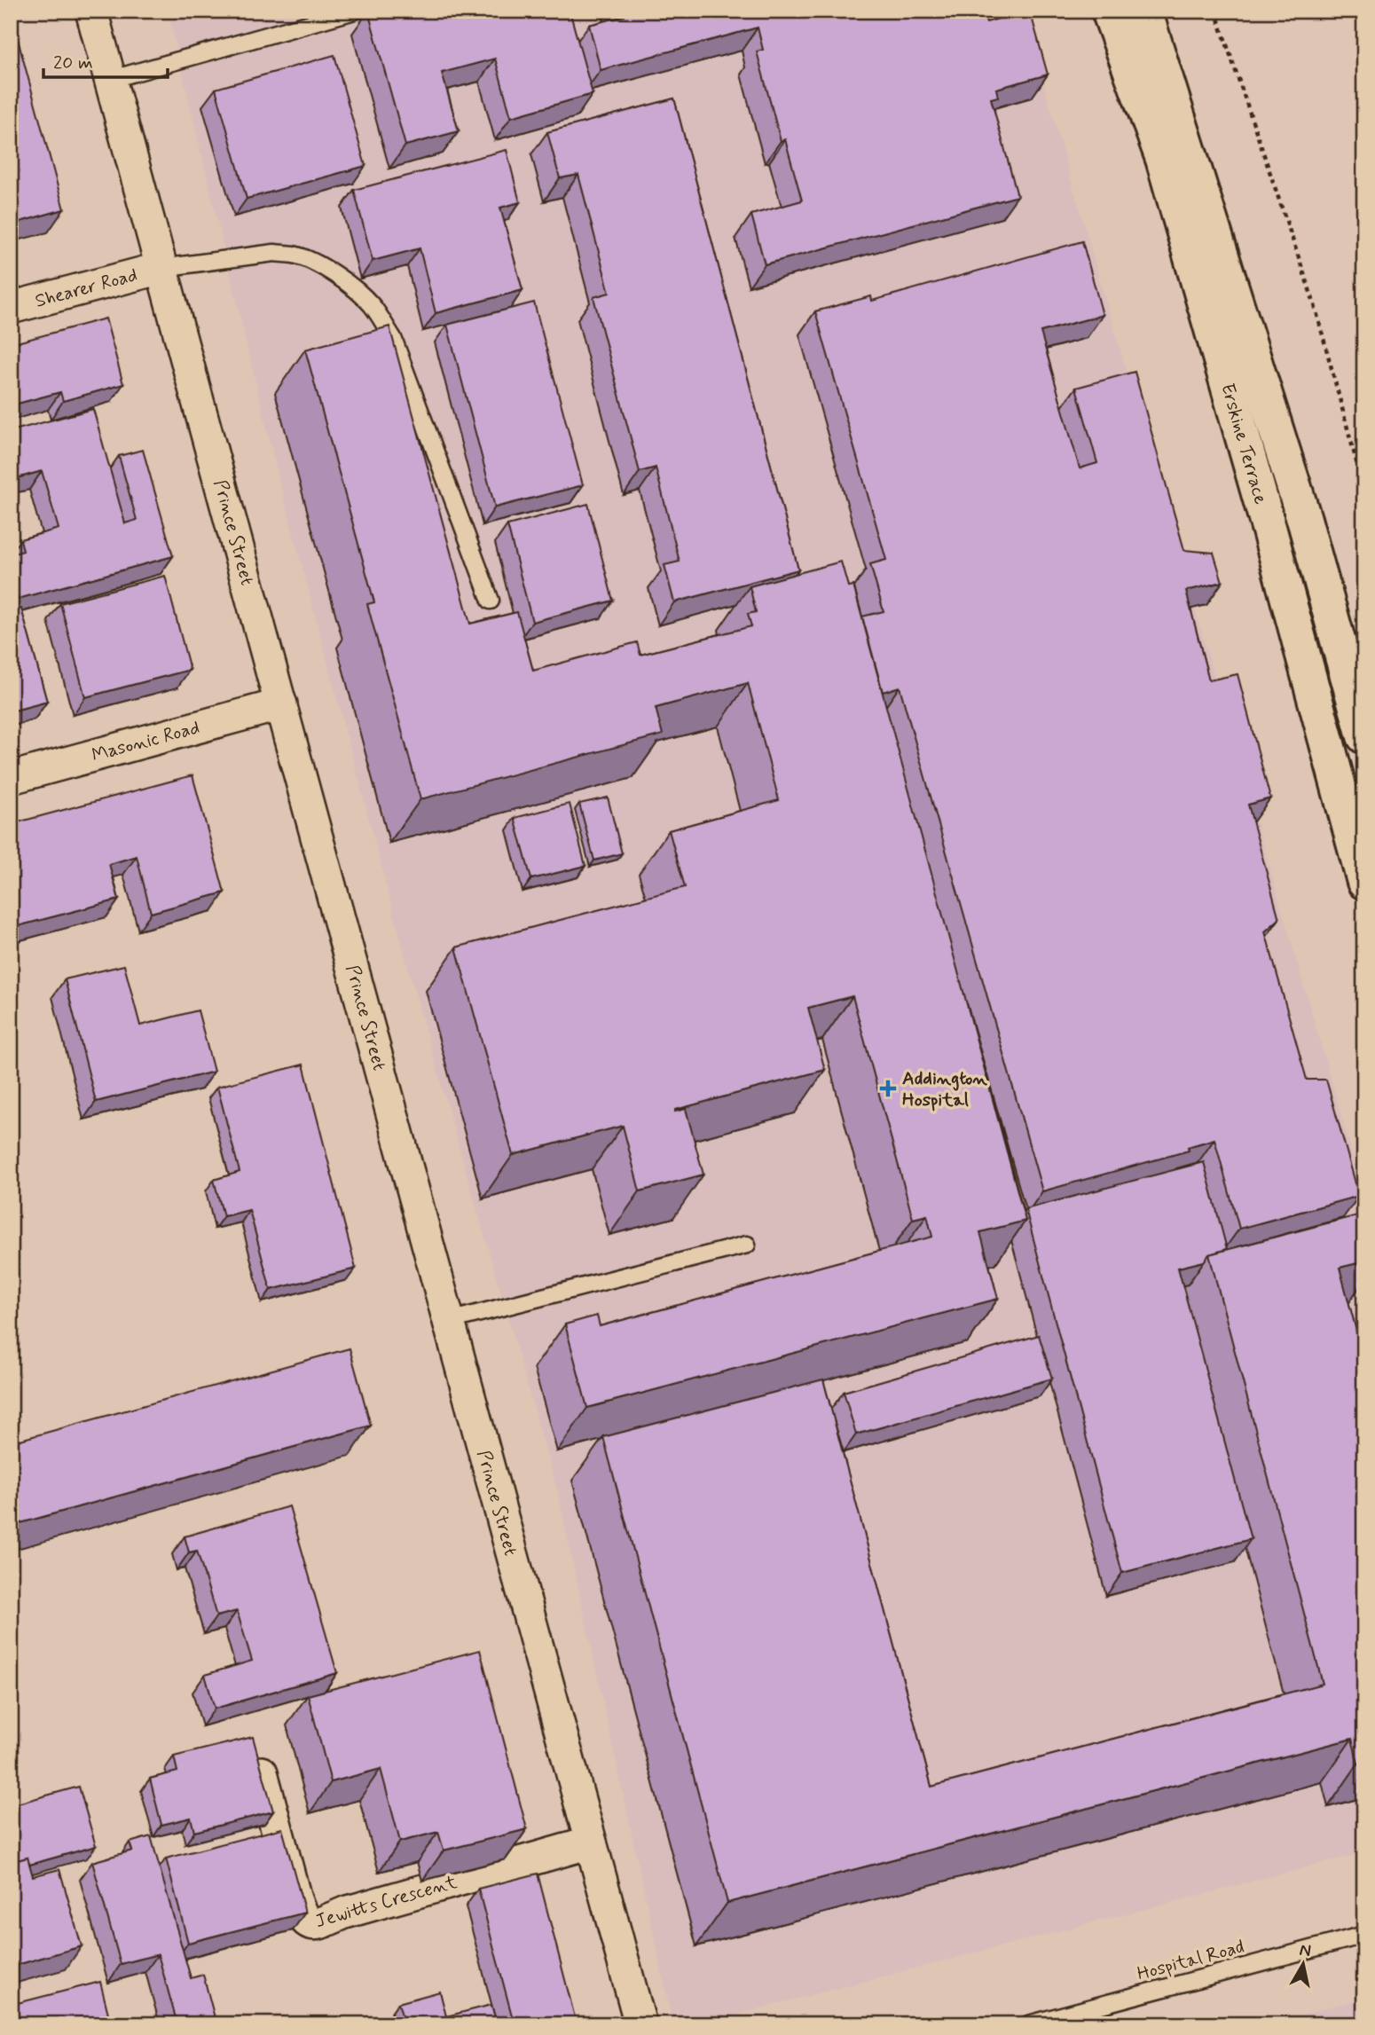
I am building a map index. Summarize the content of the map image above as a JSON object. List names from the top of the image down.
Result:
{
  "streets": {
    "main road": ["Erskine Terrace"],
    "street": [
      "Shearer Road",
      "Prince Street",
      "Masonic Road",
      "Jewitts Crescent"
    ],
    "lane": ["Hospital Road"]
  },
  "crossings": [
    ["Shearer Road", "Prince Street"],
    ["Prince Street", "Masonic Road"],
    ["Prince Street", "Jewitts Crescent"]
  ],
  "places": {
    "health": ["Addington Hospital"]
  },
  "scale_bar": "20 m",
  "north": "top"
}
